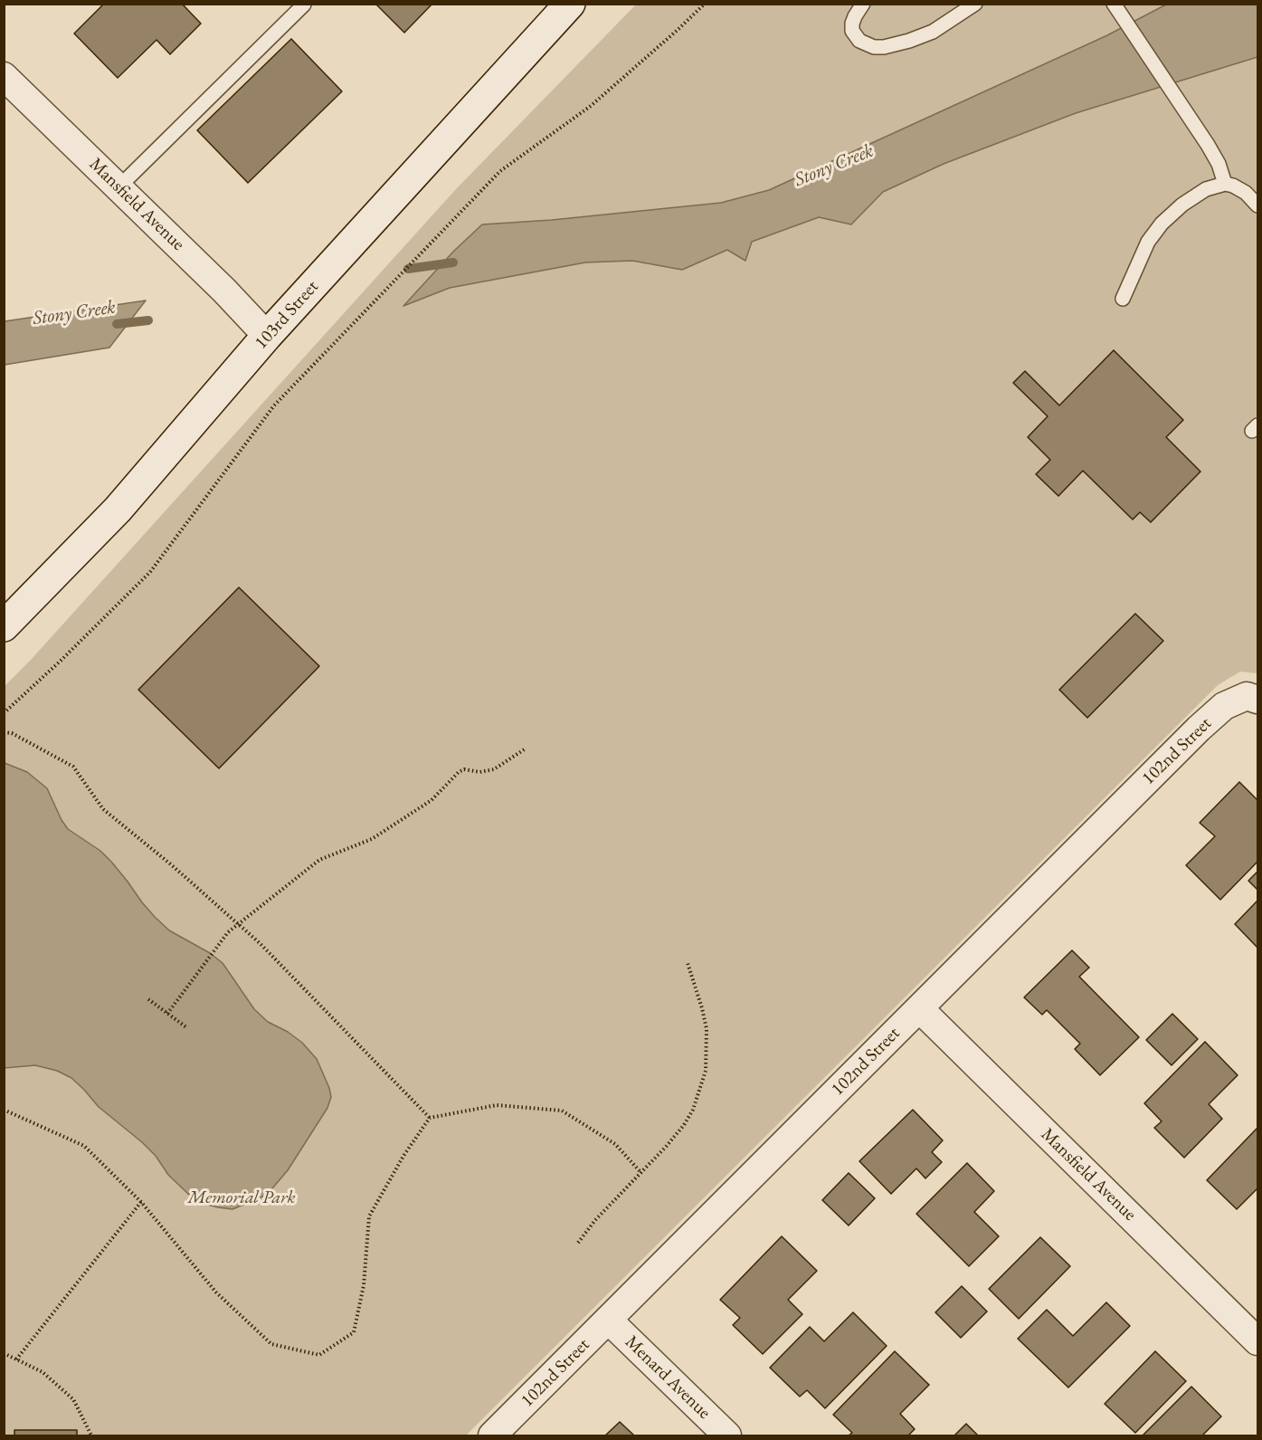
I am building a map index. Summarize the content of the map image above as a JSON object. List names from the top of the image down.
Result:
{
  "streets": {
    "street": [
      "Mansfield Avenue",
      "103rd Street",
      "102nd Street",
      "Menard Avenue"
    ]
  },
  "crossings": [
    ["Mansfield Avenue", "103rd Street"],
    ["Mansfield Avenue", "102nd Street"],
    ["102nd Street", "Menard Avenue"]
  ],
  "water": ["Stony Creek"],
  "parks": ["Memorial Park"]
}
